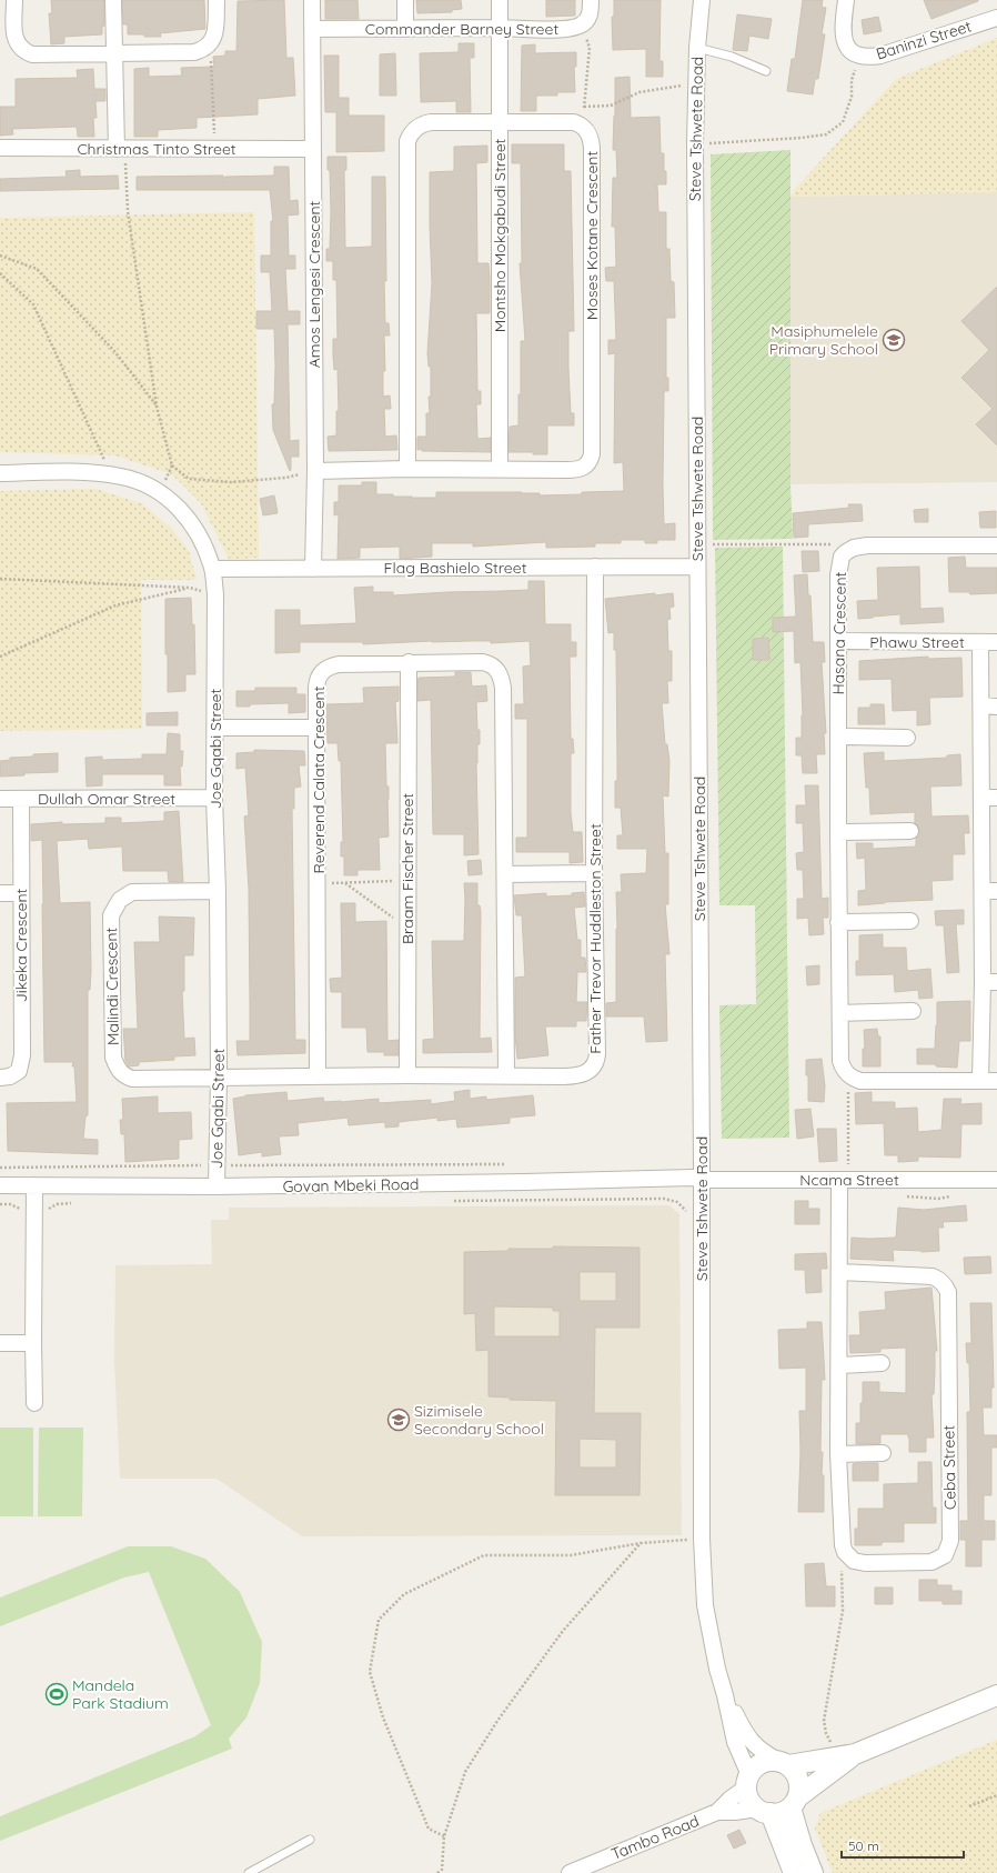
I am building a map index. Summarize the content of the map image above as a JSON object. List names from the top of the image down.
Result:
{
  "streets": {
    "street": [
      "Commander Barney Street",
      "Baninzi Street",
      "Steve Tshwete Road",
      "Christmas Tinto Street",
      "Montsho Mokgabudi Street",
      "Moses Kotane Crescent",
      "Amos Lengesi Crescent",
      "Flag Bashielo Street",
      "Hasana Crescent",
      "Phawu Street",
      "Joe Gqabi Street",
      "Reverend Calata Crescent",
      "Dullah Omar Street",
      "Braam Fischer Street",
      "Father Trevor Huddleston Street",
      "Jikeka Crescent",
      "Malindi Crescent",
      "Ncama Street",
      "Govan Mbeki Road",
      "Ceba Street",
      "Tambo Road"
    ]
  },
  "crossings": [
    ["Commander Barney Street", "Montsho Mokgabudi Street"],
    ["Commander Barney Street", "Amos Lengesi Crescent"],
    ["Steve Tshwete Road", "Flag Bashielo Street"],
    ["Steve Tshwete Road", "Ncama Street"],
    ["Steve Tshwete Road", "Govan Mbeki Road"],
    ["Steve Tshwete Road", "Tambo Road"],
    ["Christmas Tinto Street", "Amos Lengesi Crescent"],
    ["Montsho Mokgabudi Street", "Moses Kotane Crescent"],
    ["Moses Kotane Crescent", "Amos Lengesi Crescent"],
    ["Amos Lengesi Crescent", "Flag Bashielo Street"],
    ["Flag Bashielo Street", "Joe Gqabi Street"],
    ["Flag Bashielo Street", "Father Trevor Huddleston Street"],
    ["Hasana Crescent", "Phawu Street"],
    ["Joe Gqabi Street", "Dullah Omar Street"],
    ["Joe Gqabi Street", "Father Trevor Huddleston Street"],
    ["Joe Gqabi Street", "Malindi Crescent"],
    ["Joe Gqabi Street", "Govan Mbeki Road"],
    ["Reverend Calata Crescent", "Braam Fischer Street"],
    ["Reverend Calata Crescent", "Father Trevor Huddleston Street"],
    ["Dullah Omar Street", "Jikeka Crescent"],
    ["Braam Fischer Street", "Father Trevor Huddleston Street"],
    ["Father Trevor Huddleston Street", "Malindi Crescent"],
    ["Ncama Street", "Govan Mbeki Road"]
  ],
  "places": {
    "school or university": ["Masiphumelele Primary School", "Sizimisele Secondary School"],
    "sports": ["Mandela Park Stadium"]
  },
  "scale_bar": "50 m"
}
